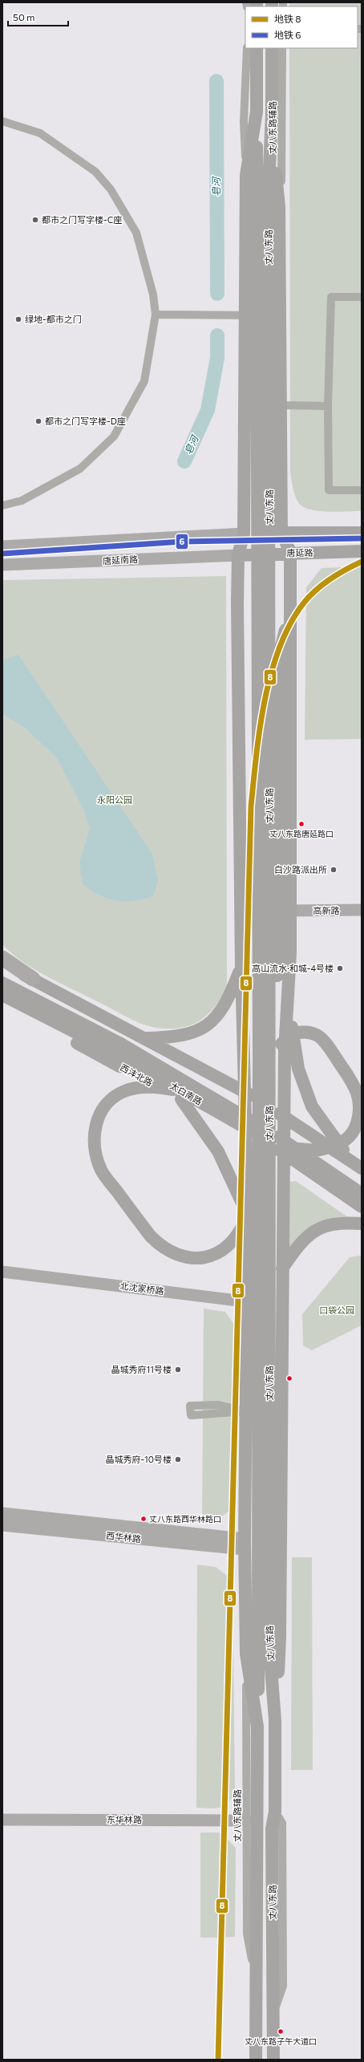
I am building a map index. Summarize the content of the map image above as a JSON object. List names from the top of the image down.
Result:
{
  "streets": {
    "main road": [
      "丈八东路",
      "唐延路",
      "西沣北路",
      "太白南路"
    ],
    "street": [
      "丈八东路辅路",
      "唐延南路",
      "高新路",
      "北沈家桥路",
      "西华林路",
      "东华林路"
    ]
  },
  "crossings": [
    ["丈八东路辅路", "丈八东路"],
    ["丈八东路辅路", "东华林路"],
    ["丈八东路", "唐延路"],
    ["丈八东路", "唐延南路"],
    ["丈八东路", "西沣北路"],
    ["丈八东路", "北沈家桥路"],
    ["丈八东路", "西华林路"],
    ["唐延路", "唐延南路"],
    ["西沣北路", "太白南路"]
  ],
  "water": ["皂河"],
  "parks": ["永阳公园", "口袋公园"],
  "places": [
    "都市之门写字楼-C座",
    "绿地-都市之门",
    "都市之门写字楼-D座",
    "丈八东路唐延路口",
    "白沙路派出所",
    "高山流水·和城-4号楼",
    "晶城秀府11号楼",
    "晶城秀府-10号楼",
    "丈八东路西华林路口",
    "丈八东路子午大道口"
  ],
  "lines": ["metro line 6", "metro line 8"],
  "legend": ["地铁 8", "地铁 6"],
  "scale_bar": "50 m"
}
